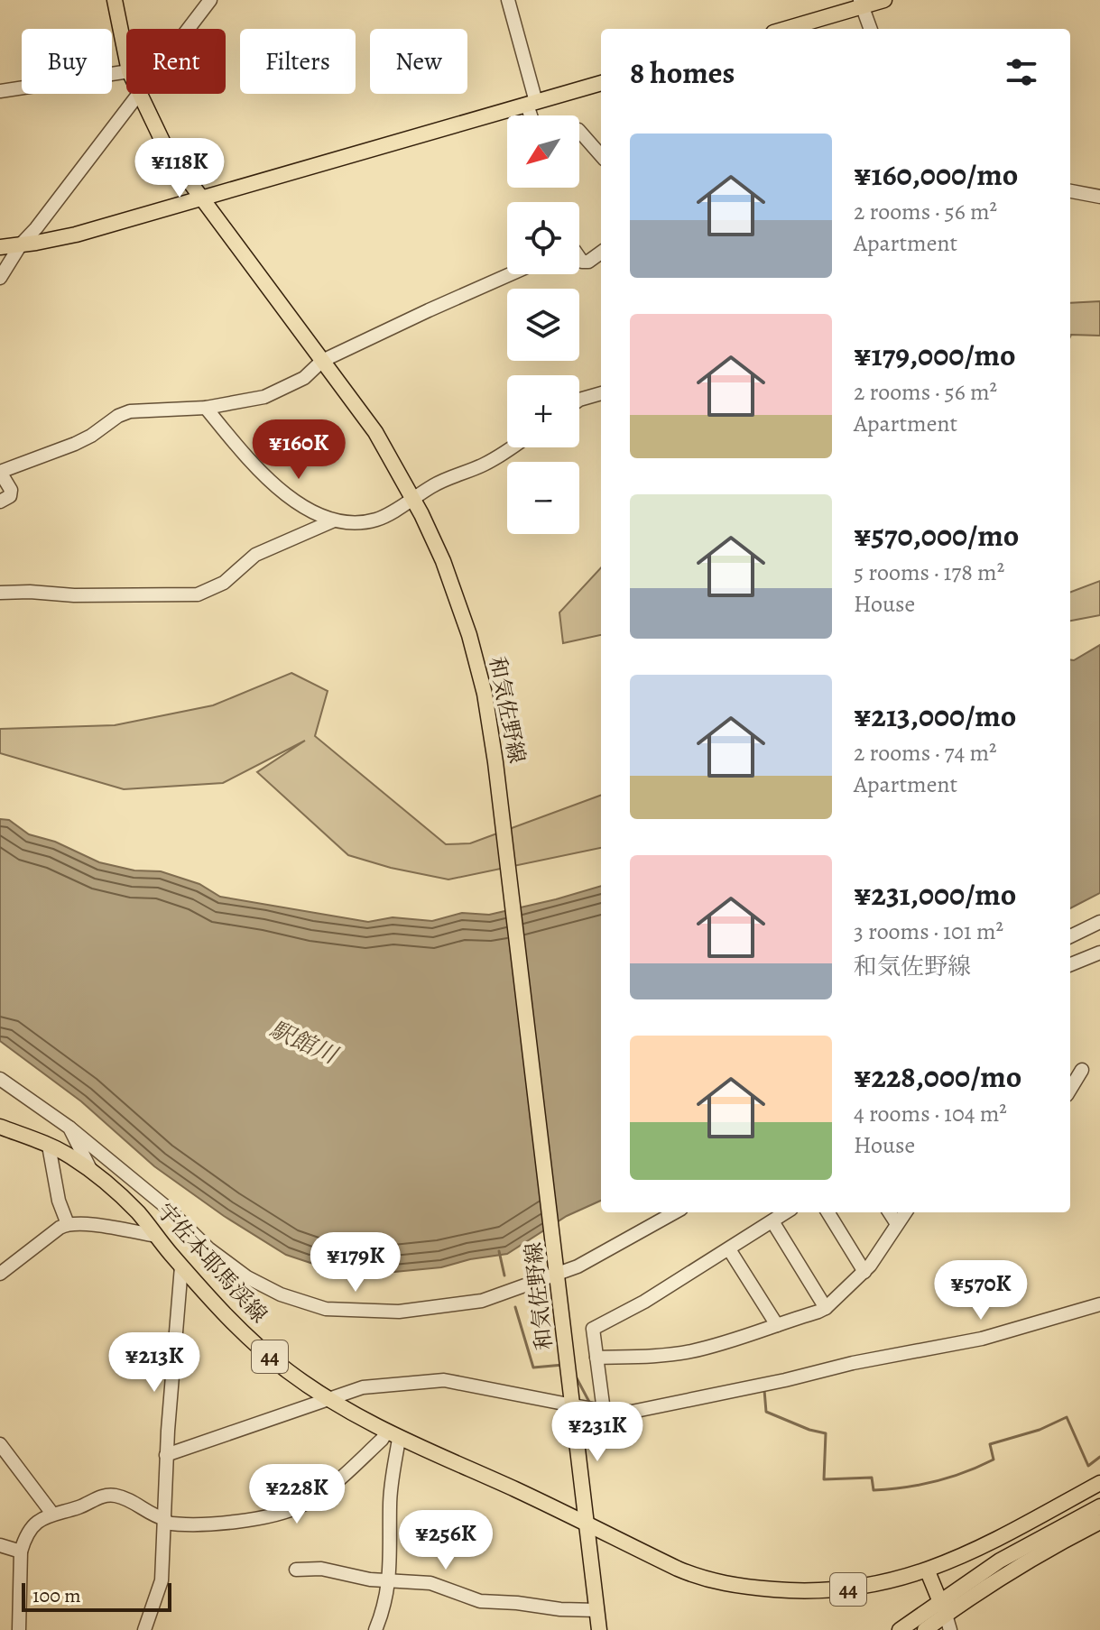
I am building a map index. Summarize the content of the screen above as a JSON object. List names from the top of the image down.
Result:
{
  "streets": {
    "main road": ["和気佐野線", "宇佐本耶馬渓線", "44"]
  },
  "crossings": [
    ["和気佐野線", "宇佐本耶馬渓線"]
  ],
  "water": ["駅館川"],
  "scale_bar": "100 m",
  "north": "bottom left",
  "page": {
    "chip": [
      "Buy",
      "Rent",
      "Filters",
      "New"
    ],
    "heading": "8 homes",
    "map_buttons": ["+", "−"],
    "list": [
      {
        "name": "¥160,000/mo",
        "note": "2 rooms · 56 m² · Apartment"
      },
      {
        "name": "¥179,000/mo",
        "note": "2 rooms · 56 m² · Apartment"
      },
      {
        "name": "¥570,000/mo",
        "note": "5 rooms · 178 m² · House"
      },
      {
        "name": "¥213,000/mo",
        "note": "2 rooms · 74 m² · Apartment"
      },
      {
        "name": "¥231,000/mo",
        "note": "3 rooms · 101 m² · 和気佐野線"
      },
      {
        "name": "¥228,000/mo",
        "note": "4 rooms · 104 m² · House"
      }
    ],
    "price": [
      "¥118K",
      "¥160K",
      "¥179K",
      "¥570K",
      "¥213K",
      "¥231K",
      "¥228K",
      "¥256K"
    ],
    "scale": "100 m"
  }
}
